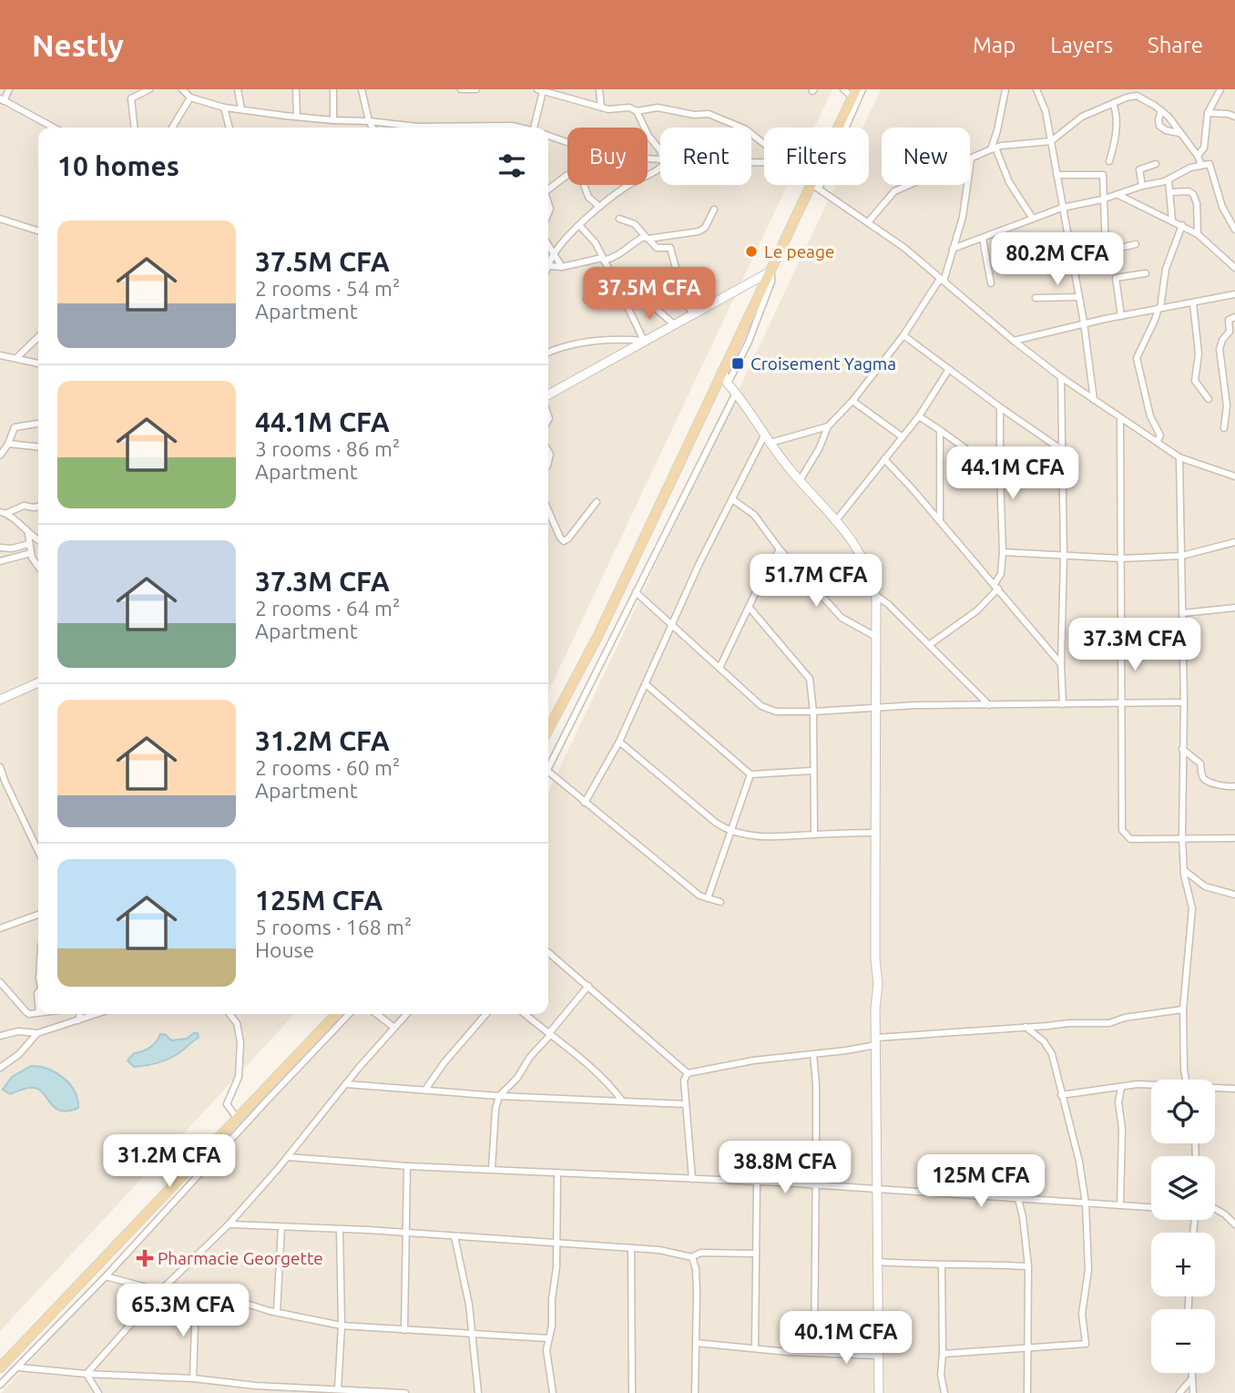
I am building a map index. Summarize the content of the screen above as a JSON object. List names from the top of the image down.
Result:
{
  "places": {
    "other": ["Le peage"],
    "transit": ["Croisement Yagma"],
    "health": ["Pharmacie Georgette"]
  },
  "page": {
    "header": "Nestly",
    "nav": ["Map", "Layers", "Share"],
    "chip": [
      "Buy",
      "Rent",
      "Filters",
      "New"
    ],
    "heading": "10 homes",
    "list": [
      {
        "name": "37.5M CFA",
        "note": "2 rooms · 54 m² · Apartment"
      },
      {
        "name": "44.1M CFA",
        "note": "3 rooms · 86 m² · Apartment"
      },
      {
        "name": "37.3M CFA",
        "note": "2 rooms · 64 m² · Apartment"
      },
      {
        "name": "31.2M CFA",
        "note": "2 rooms · 60 m² · Apartment"
      },
      {
        "name": "125M CFA",
        "note": "5 rooms · 168 m² · House"
      }
    ],
    "price": [
      "80.2M CFA",
      "37.5M CFA",
      "44.1M CFA",
      "51.7M CFA",
      "37.3M CFA",
      "31.2M CFA",
      "38.8M CFA",
      "125M CFA",
      "65.3M CFA",
      "40.1M CFA"
    ],
    "map_buttons": ["+", "−"]
  }
}
